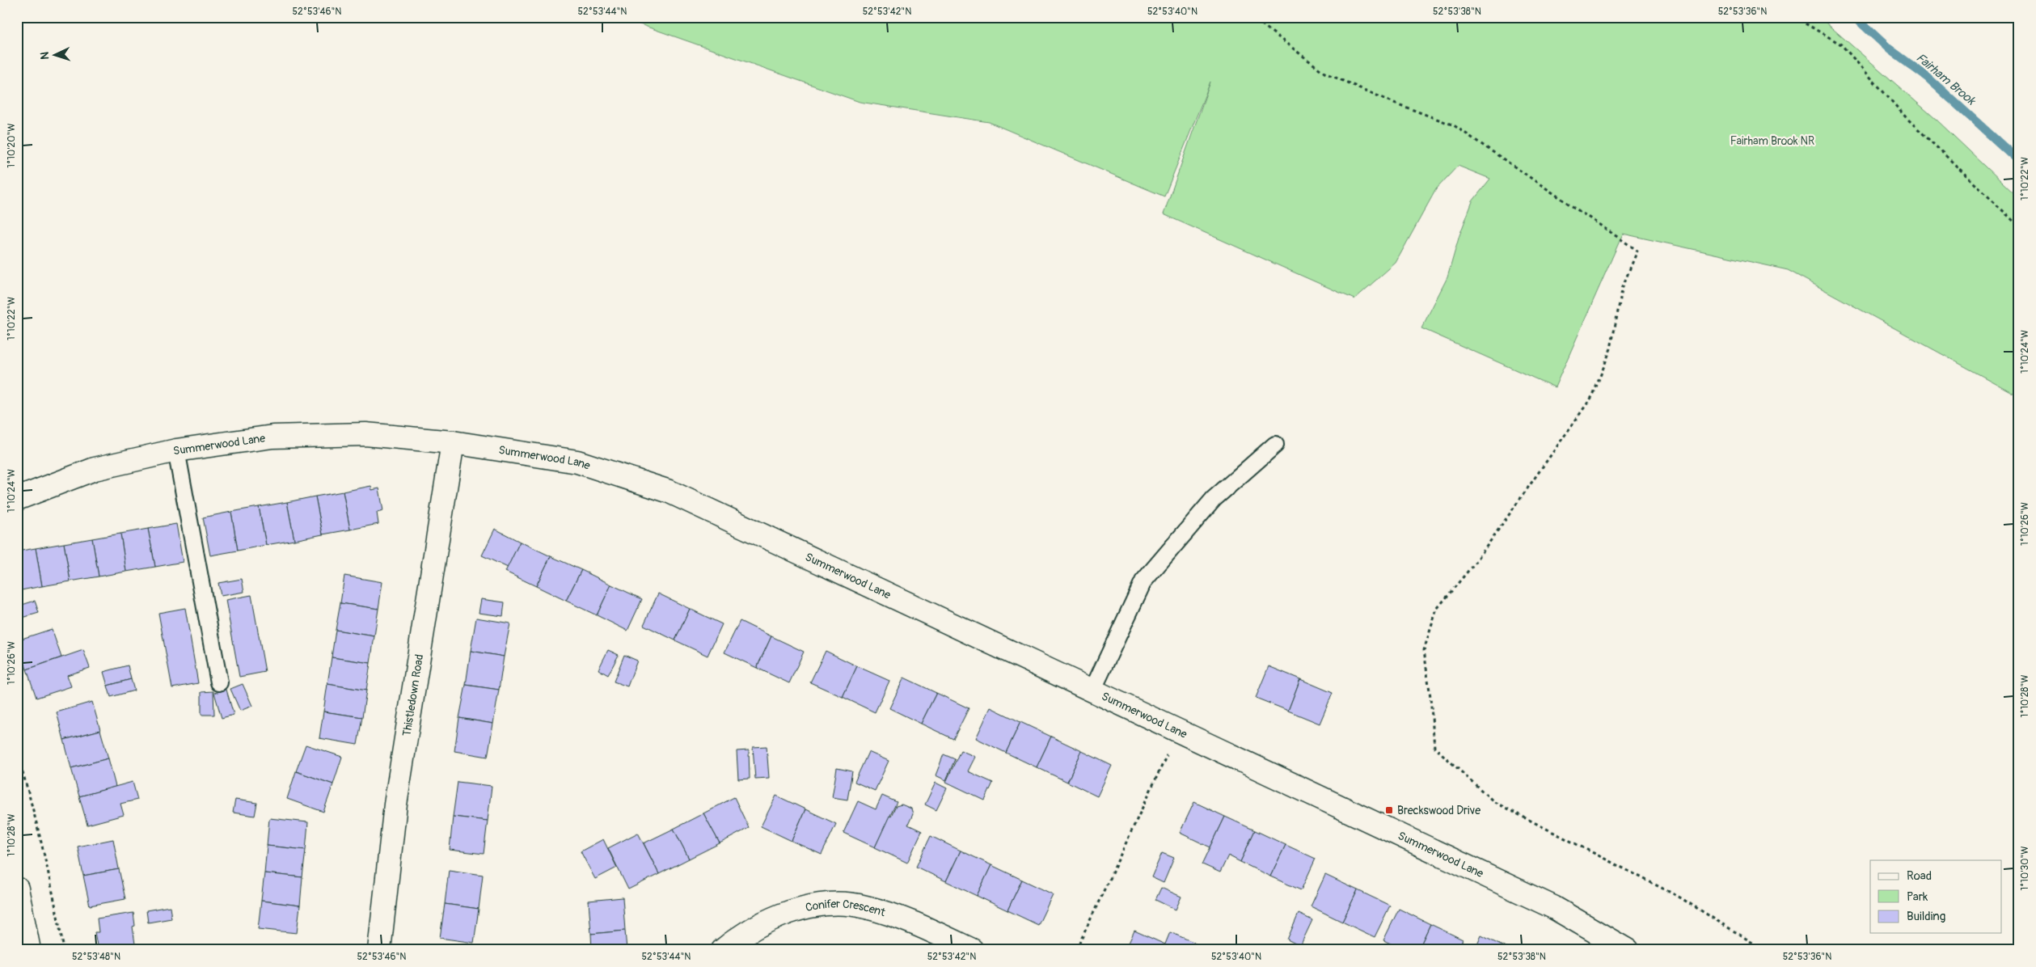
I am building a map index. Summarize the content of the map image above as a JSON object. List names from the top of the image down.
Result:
{
  "streets": {
    "street": ["Summerwood Lane", "Thistledown Road", "Conifer Crescent"]
  },
  "crossings": [
    ["Summerwood Lane", "Thistledown Road"]
  ],
  "water": ["Fairham Brook"],
  "parks": ["Fairham Brook NR"],
  "places": {
    "transit": ["Breckswood Drive"]
  },
  "legend": ["Road", "Park", "Building"],
  "north": "left",
  "coordinates": [
    "52°53'46\"N",
    "52°53'44\"N",
    "52°53'42\"N",
    "52°53'40\"N",
    "52°53'38\"N",
    "52°53'36\"N",
    "1°10'20\"W",
    "1°10'22\"W",
    "1°10'24\"W",
    "1°10'26\"W",
    "1°10'28\"W",
    "1°10'30\"W",
    "52°53'48\"N"
  ]
}
